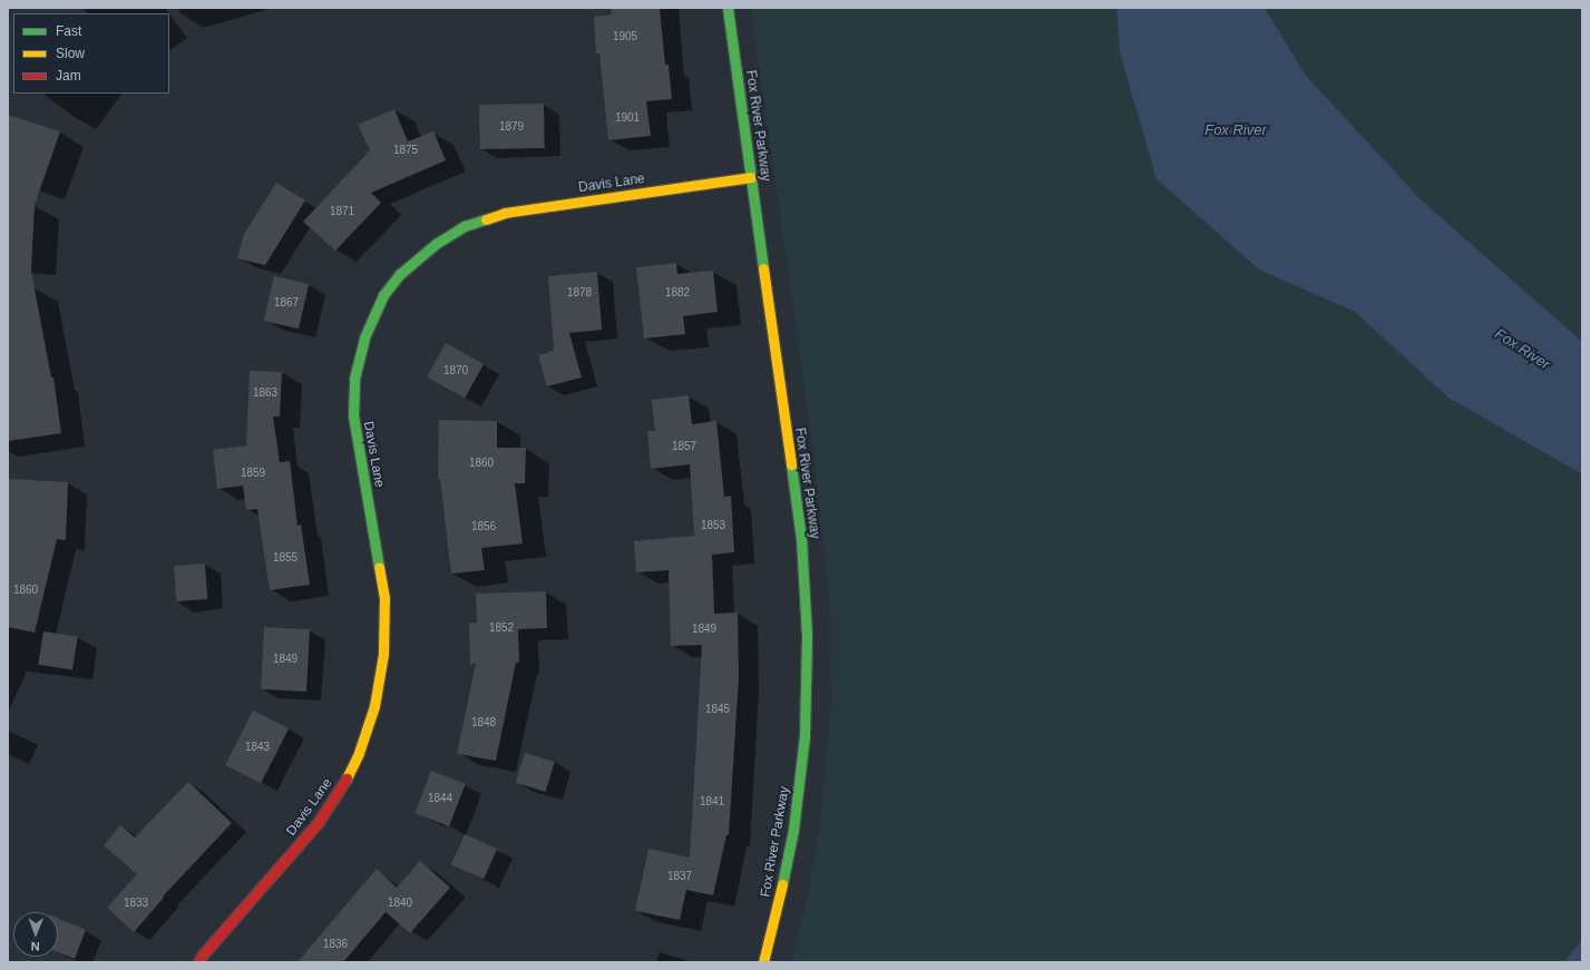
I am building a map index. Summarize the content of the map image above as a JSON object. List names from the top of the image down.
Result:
{
  "streets": {
    "street": ["Fox River Parkway", "Davis Lane"]
  },
  "crossings": [
    ["Fox River Parkway", "Davis Lane"]
  ],
  "water": ["Fox River"],
  "house_numbers": [
    "1905",
    "1901",
    "1879",
    "1875",
    "1871",
    "1878",
    "1882",
    "1867",
    "1870",
    "1863",
    "1857",
    "1860",
    "1859",
    "1853",
    "1856",
    "1855",
    "1860",
    "1852",
    "1849",
    "1849",
    "1845",
    "1848",
    "1843",
    "1844",
    "1841",
    "1837",
    "1833",
    "1840",
    "1836"
  ],
  "legend": ["Fast", "Slow", "Jam"],
  "north": "bottom"
}
